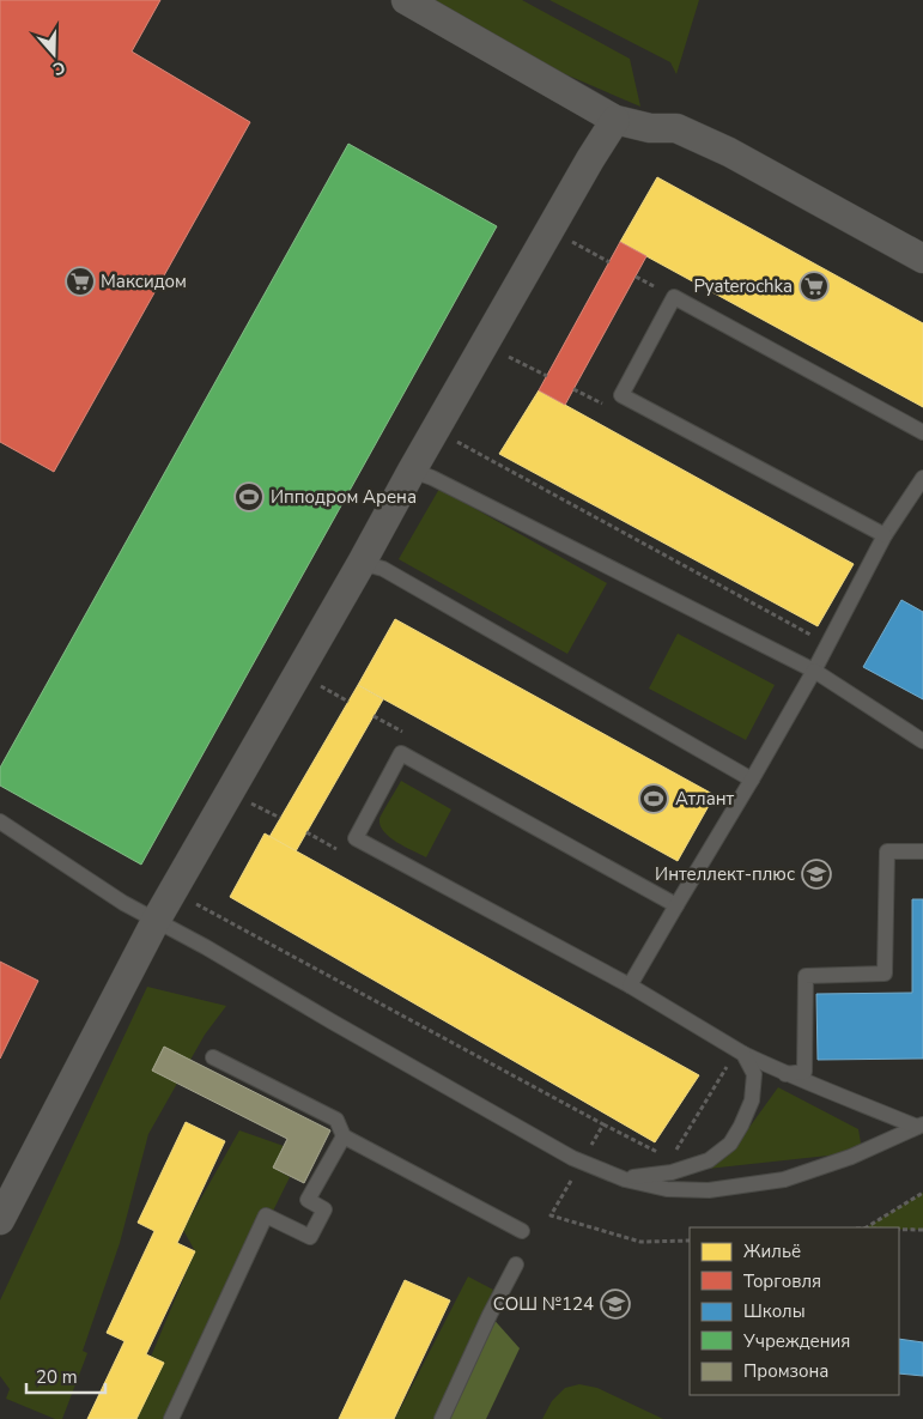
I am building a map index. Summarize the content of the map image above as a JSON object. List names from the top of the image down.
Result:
{
  "places": {
    "supermarket": ["Максидом", "Pyaterochka"],
    "sports": ["Ипподром Арена", "Атлант"],
    "school or university": ["Интеллект-плюс", "СОШ №124"]
  },
  "legend": [
    "Жильё",
    "Торговля",
    "Школы",
    "Учреждения",
    "Промзона"
  ],
  "scale_bar": "20 m",
  "north": "bottom"
}
